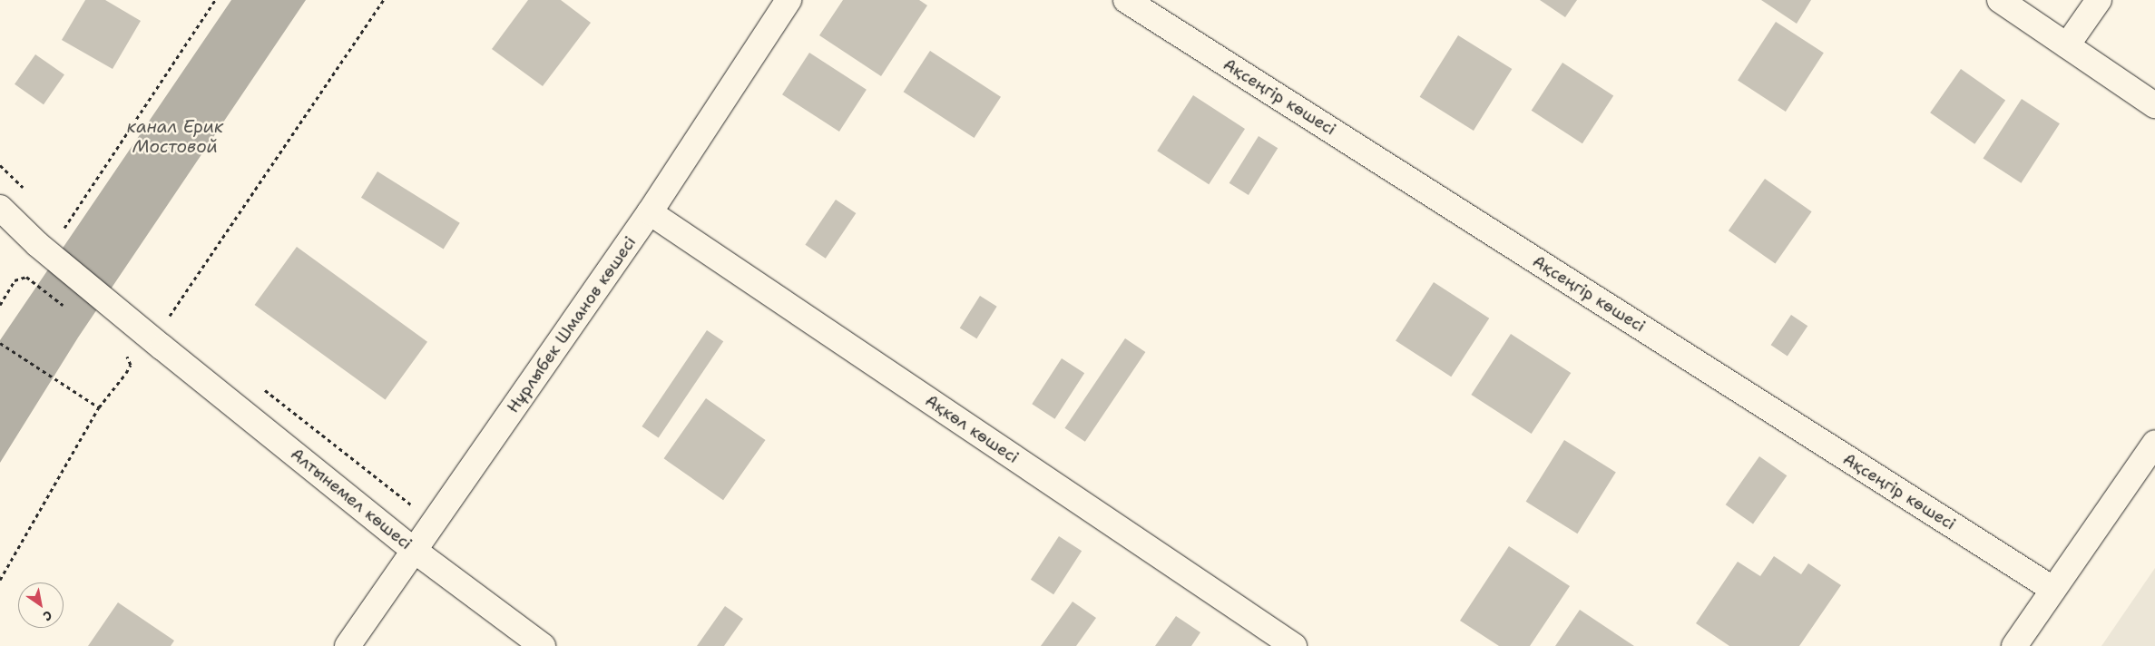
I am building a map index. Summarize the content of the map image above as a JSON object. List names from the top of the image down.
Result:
{
  "streets": {
    "street": [
      "Ақсеңгір көшесі",
      "Нұрлыбек Шманов көшесі",
      "Ақкөл көшесі",
      "Алтынемел көшесі"
    ]
  },
  "crossings": [
    ["Нұрлыбек Шманов көшесі", "Ақкөл көшесі"],
    ["Нұрлыбек Шманов көшесі", "Алтынемел көшесі"]
  ],
  "water": ["канал Ерик Мостовой"],
  "north": "bottom right"
}
